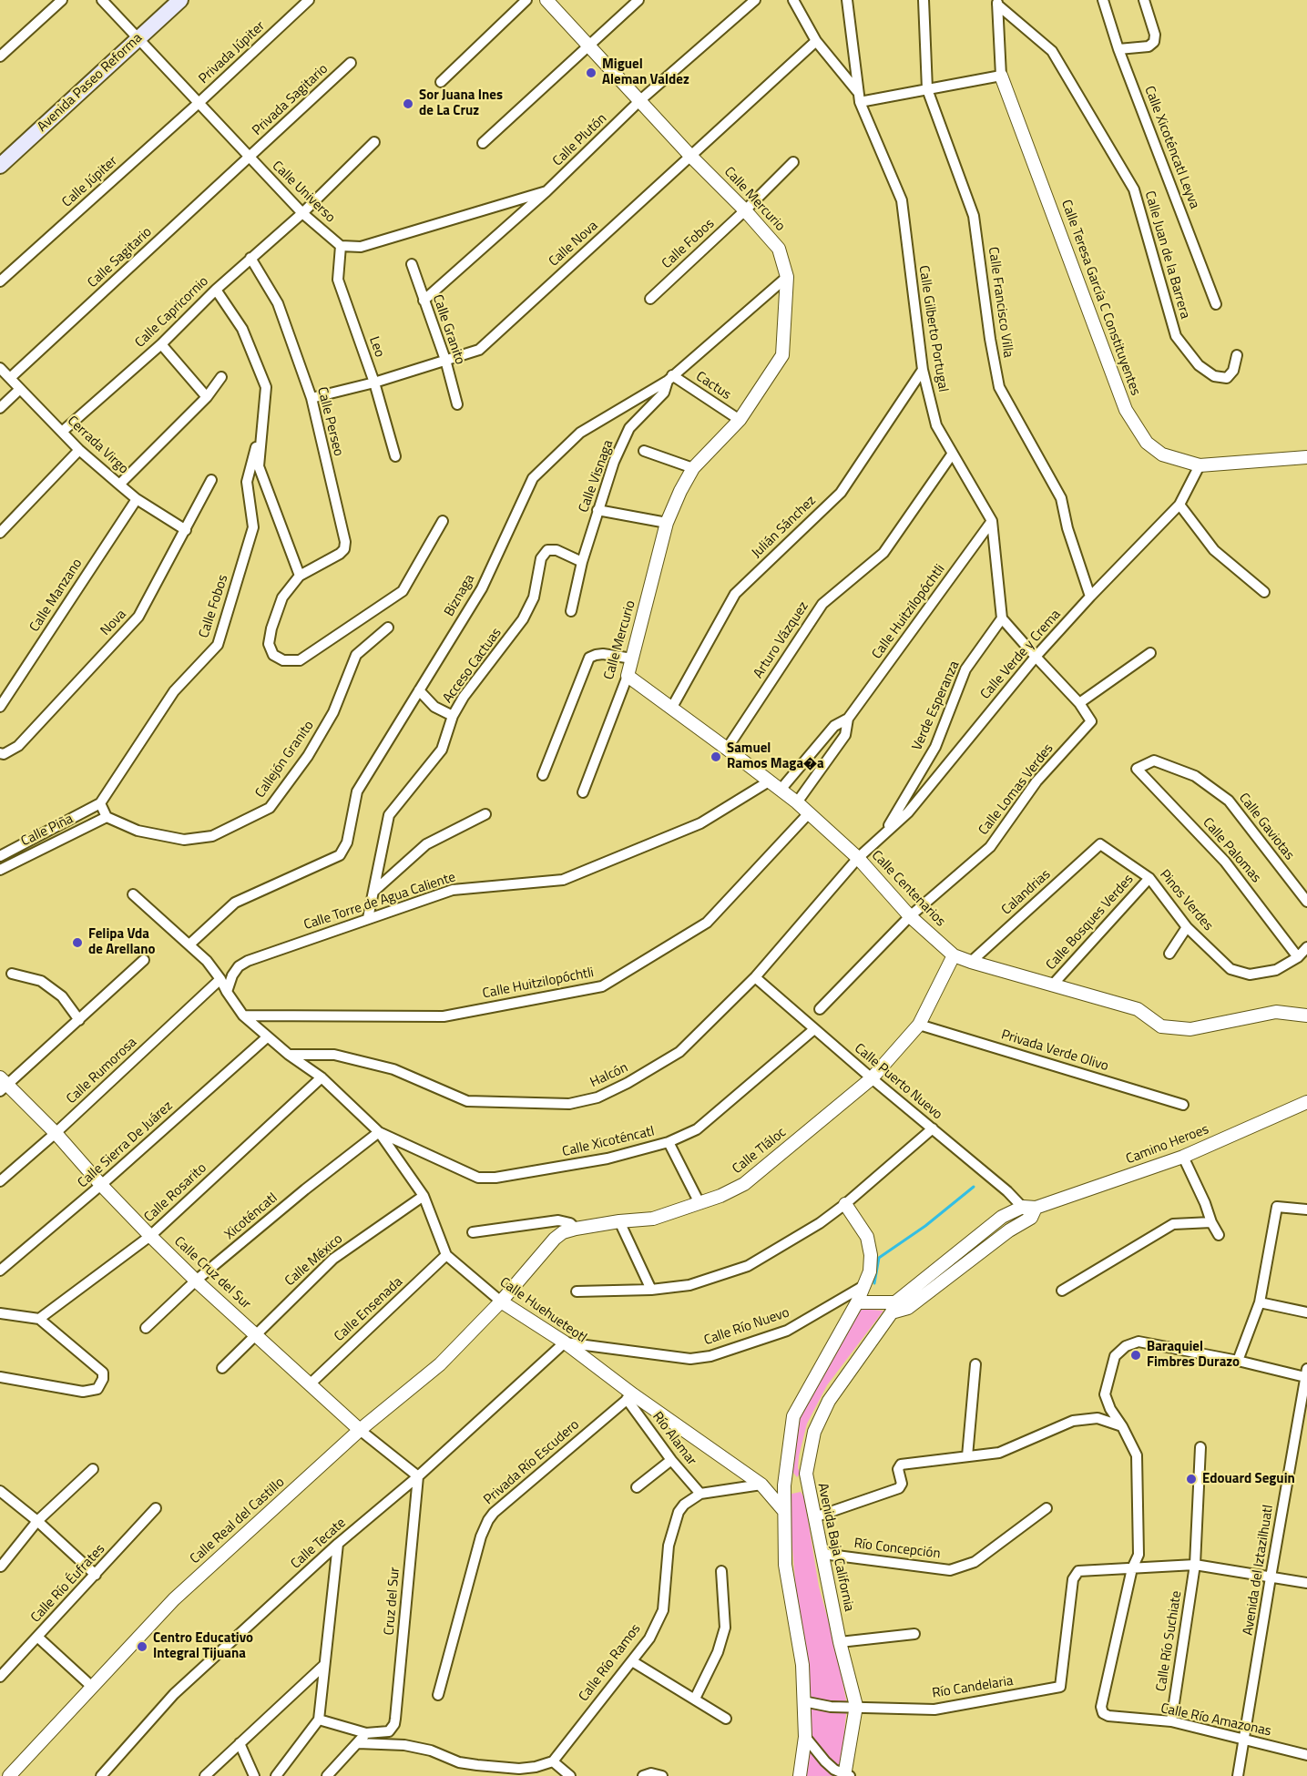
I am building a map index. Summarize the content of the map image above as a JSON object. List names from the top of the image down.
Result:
{
  "streets": {
    "main road": ["Avenida Paseo Reforma"],
    "street": [
      "Privada Júpiter",
      "Privada Sagitario",
      "Calle Plutón",
      "Calle Xicoténcatl Leyva",
      "Calle Júpiter",
      "Calle Universo",
      "Calle Mercurio",
      "Calle Nova",
      "Calle Fobos",
      "Calle Juan de la Barrera",
      "Calle Sagitario",
      "Calle Teresa García C Constituyentes",
      "Calle Francisco Villa",
      "Calle Capricornio",
      "Calle Gilberto Portugal",
      "Calle Granito",
      "Leo",
      "Cactus",
      "Calle Perseo",
      "Cerrada Virgo",
      "Calle Visnaga",
      "Julián Sánchez",
      "Calle Manzano",
      "Biznaga",
      "Calle Huitzilopóchtli",
      "Nova",
      "Arturo Vázquez",
      "Calle Verde y Crema",
      "Acceso Cactuas",
      "Verde Esperanza",
      "Callejón Granito",
      "Calle Lomas Verdes",
      "Calle Gaviotas",
      "Calle Piña",
      "Calle Palomas",
      "Calle Centenarios",
      "Calandrias",
      "Pinos Verdes",
      "Calle Torre de Agua Caliente",
      "Calle Bosques Verdes",
      "Privada Verde Olivo",
      "Calle Rumorosa",
      "Halcón",
      "Calle Puerto Nuevo",
      "Calle Xicoténcatl",
      "Calle Sierra De Juárez",
      "Camino Heroes",
      "Calle Tláloc",
      "Calle Rosarito",
      "Xicoténcatl",
      "Calle México",
      "Calle Cruz del Sur",
      "Calle Ensenada",
      "Calle Huehueteotl",
      "Calle Río Nuevo",
      "Río Alamar",
      "Privada Río Escudero",
      "Calle Real del Castillo",
      "Calle Tecate",
      "Avenida Baja California",
      "Río Concepción",
      "Avenida del Iztazilhuatl",
      "Calle Río Éufrates",
      "Cruz del Sur",
      "Calle Río Suchiate",
      "Calle Río Ramos",
      "Río Candelaria",
      "Calle Río Amazonas"
    ]
  },
  "crossings": [
    ["Privada Júpiter", "Calle Júpiter"],
    ["Privada Júpiter", "Calle Universo"],
    ["Avenida Paseo Reforma", "Calle Universo"],
    ["Privada Sagitario", "Calle Universo"],
    ["Privada Sagitario", "Calle Sagitario"],
    ["Calle Plutón", "Calle Mercurio"],
    ["Calle Plutón", "Calle Granito"],
    ["Calle Júpiter", "Calle Universo"],
    ["Calle Universo", "Calle Sagitario"],
    ["Calle Universo", "Calle Capricornio"],
    ["Calle Universo", "Leo"],
    ["Calle Mercurio", "Calle Nova"],
    ["Calle Mercurio", "Calle Fobos"],
    ["Calle Mercurio", "Cactus"],
    ["Calle Mercurio", "Biznaga"],
    ["Calle Mercurio", "Calle Centenarios"],
    ["Calle Nova", "Calle Granito"],
    ["Calle Nova", "Leo"],
    ["Calle Nova", "Calle Perseo"],
    ["Calle Fobos", "Calle Piña"],
    ["Calle Juan de la Barrera", "Calle Teresa García C Constituyentes"],
    ["Calle Sagitario", "Cerrada Virgo"],
    ["Calle Teresa García C Constituyentes", "Calle Verde y Crema"],
    ["Calle Francisco Villa", "Calle Verde y Crema"],
    ["Calle Capricornio", "Calle Perseo"],
    ["Calle Capricornio", "Cerrada Virgo"],
    ["Calle Gilberto Portugal", "Julián Sánchez"],
    ["Calle Gilberto Portugal", "Calle Huitzilopóchtli"],
    ["Calle Gilberto Portugal", "Arturo Vázquez"],
    ["Calle Gilberto Portugal", "Verde Esperanza"],
    ["Cactus", "Calle Visnaga"],
    ["Cactus", "Biznaga"],
    ["Cerrada Virgo", "Calle Manzano"],
    ["Cerrada Virgo", "Nova"],
    ["Calle Visnaga", "Biznaga"],
    ["Calle Visnaga", "Acceso Cactuas"],
    ["Julián Sánchez", "Calle Centenarios"],
    ["Biznaga", "Calle Huehueteotl"],
    ["Calle Huitzilopóchtli", "Calle Centenarios"],
    ["Calle Huitzilopóchtli", "Calle Huehueteotl"],
    ["Arturo Vázquez", "Calle Centenarios"],
    ["Calle Verde y Crema", "Verde Esperanza"],
    ["Calle Verde y Crema", "Calle Centenarios"],
    ["Calle Verde y Crema", "Halcón"],
    ["Acceso Cactuas", "Calle Torre de Agua Caliente"],
    ["Callejón Granito", "Calle Piña"],
    ["Calle Lomas Verdes", "Calle Centenarios"],
    ["Calle Gaviotas", "Calle Palomas"],
    ["Calle Palomas", "Pinos Verdes"],
    ["Calle Centenarios", "Calandrias"],
    ["Calle Centenarios", "Calle Torre de Agua Caliente"],
    ["Calle Centenarios", "Calle Bosques Verdes"],
    ["Calle Centenarios", "Halcón"],
    ["Calle Centenarios", "Calle Tláloc"],
    ["Calandrias", "Pinos Verdes"],
    ["Pinos Verdes", "Calle Bosques Verdes"],
    ["Calle Torre de Agua Caliente", "Calle Huehueteotl"],
    ["Privada Verde Olivo", "Calle Tláloc"],
    ["Calle Rumorosa", "Calle Cruz del Sur"],
    ["Calle Rumorosa", "Calle Huehueteotl"],
    ["Halcón", "Calle Puerto Nuevo"],
    ["Halcón", "Calle Huehueteotl"],
    ["Calle Puerto Nuevo", "Calle Xicoténcatl"],
    ["Calle Puerto Nuevo", "Camino Heroes"],
    ["Calle Puerto Nuevo", "Calle Tláloc"],
    ["Calle Puerto Nuevo", "Avenida Baja California"],
    ["Calle Xicoténcatl", "Xicoténcatl"],
    ["Calle Xicoténcatl", "Calle Huehueteotl"],
    ["Calle Sierra De Juárez", "Calle Cruz del Sur"],
    ["Calle Sierra De Juárez", "Calle Huehueteotl"],
    ["Camino Heroes", "Avenida Baja California"],
    ["Calle Tláloc", "Calle Huehueteotl"],
    ["Calle Tláloc", "Calle Real del Castillo"],
    ["Calle Rosarito", "Calle Cruz del Sur"],
    ["Calle Rosarito", "Calle Huehueteotl"],
    ["Xicoténcatl", "Calle Cruz del Sur"],
    ["Xicoténcatl", "Calle Huehueteotl"],
    ["Calle México", "Calle Cruz del Sur"],
    ["Calle México", "Calle Huehueteotl"],
    ["Calle Cruz del Sur", "Calle Ensenada"],
    ["Calle Cruz del Sur", "Calle Real del Castillo"],
    ["Calle Cruz del Sur", "Calle Tecate"],
    ["Calle Cruz del Sur", "Cruz del Sur"],
    ["Calle Ensenada", "Calle Huehueteotl"],
    ["Calle Huehueteotl", "Calle Río Nuevo"],
    ["Calle Huehueteotl", "Río Alamar"],
    ["Calle Huehueteotl", "Privada Río Escudero"],
    ["Calle Huehueteotl", "Calle Real del Castillo"],
    ["Calle Huehueteotl", "Calle Tecate"],
    ["Calle Huehueteotl", "Calle Río Ramos"],
    ["Calle Río Nuevo", "Calle Tecate"],
    ["Río Alamar", "Privada Río Escudero"],
    ["Río Alamar", "Calle Río Ramos"],
    ["Calle Tecate", "Cruz del Sur"],
    ["Avenida Baja California", "Río Concepción"],
    ["Avenida Baja California", "Calle Río Ramos"],
    ["Avenida Baja California", "Río Candelaria"],
    ["Avenida del Iztazilhuatl", "Calle Río Amazonas"],
    ["Calle Río Suchiate", "Calle Río Amazonas"],
    ["Río Candelaria", "Calle Río Amazonas"]
  ],
  "places": [
    "Miguel Aleman Valdez",
    "Sor Juana Ines de La Cruz",
    "Samuel Ramos Maga�a",
    "Felipa Vda de Arellano",
    "Baraquiel Fimbres Durazo",
    "Edouard Seguin",
    "Centro Educativo Integral Tijuana"
  ]
}
